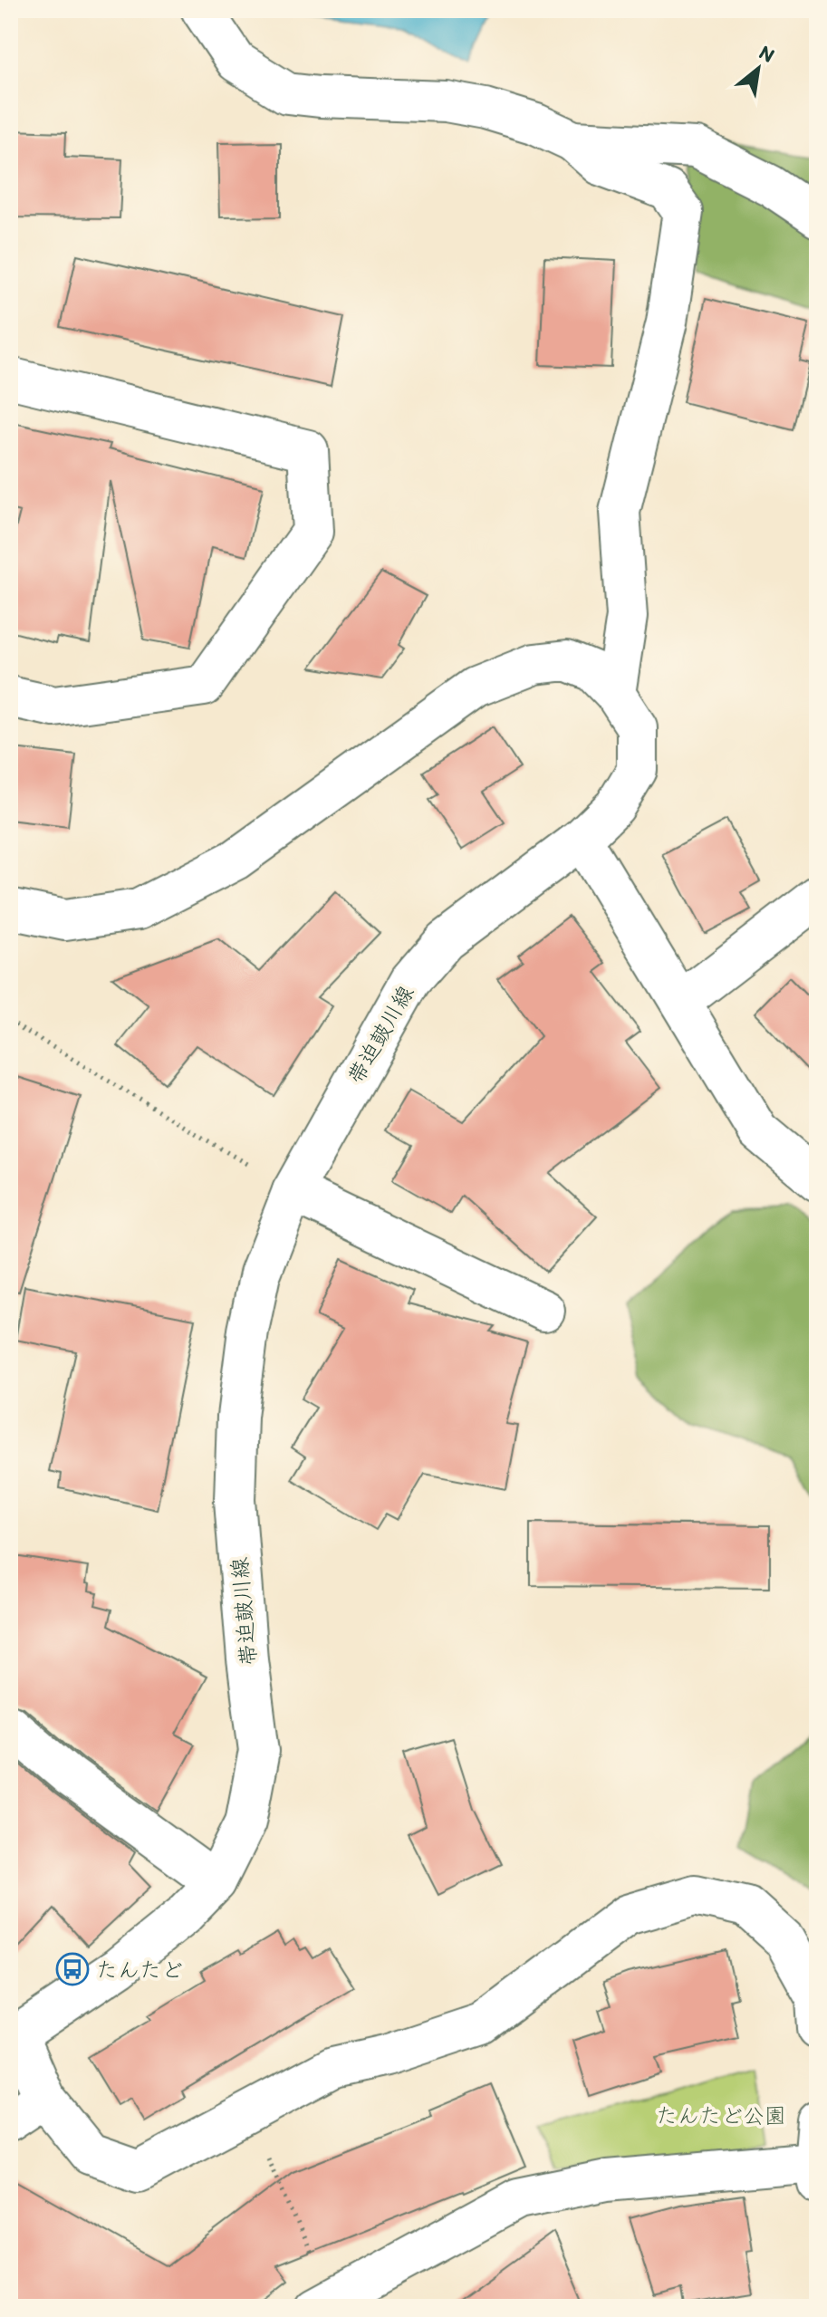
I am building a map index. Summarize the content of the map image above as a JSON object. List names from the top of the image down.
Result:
{
  "streets": {
    "street": ["帯迫皷川線"]
  },
  "parks": ["たんたど公園"],
  "places": {
    "bus stop": ["たんたど"]
  },
  "north": "top right"
}
